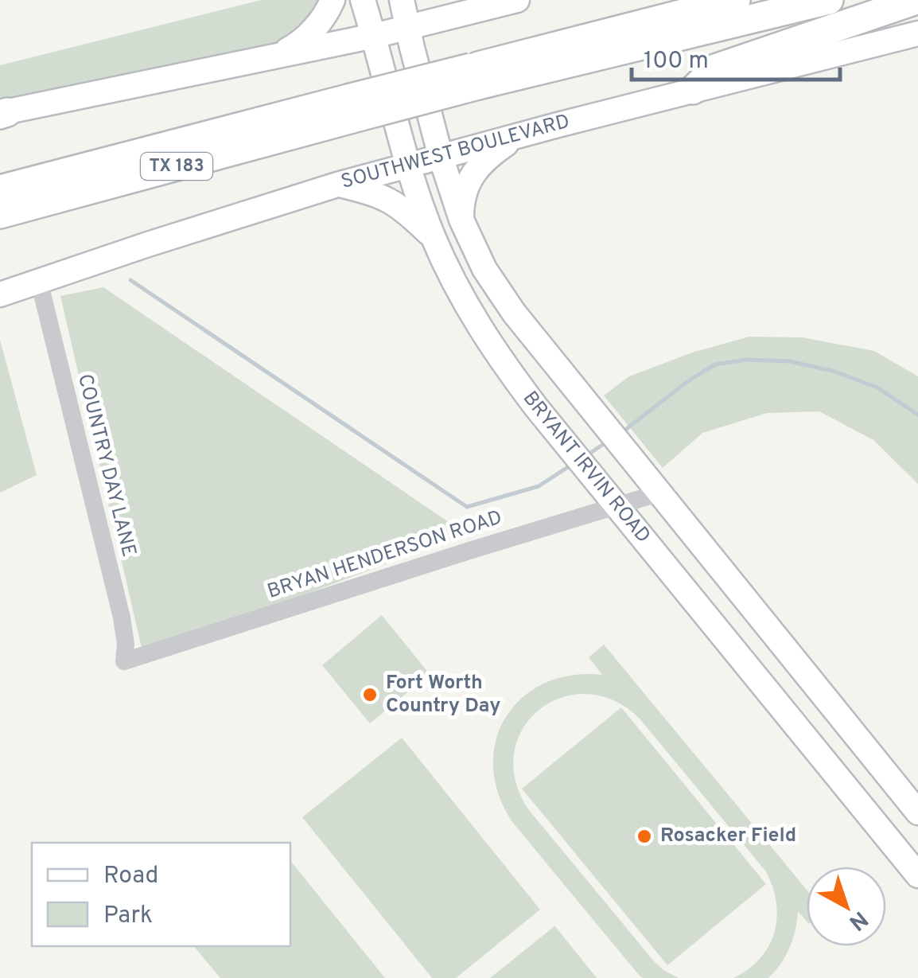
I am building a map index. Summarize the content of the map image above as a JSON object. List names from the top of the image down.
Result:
{
  "streets": {
    "highway": ["TX 183"],
    "main road": ["SOUTHWEST BOULEVARD", "BRYANT IRVIN ROAD"],
    "street": ["COUNTRY DAY LANE", "BRYAN HENDERSON ROAD"]
  },
  "crossings": [
    ["SOUTHWEST BOULEVARD", "COUNTRY DAY LANE"],
    ["SOUTHWEST BOULEVARD", "BRYANT IRVIN ROAD"],
    ["COUNTRY DAY LANE", "BRYAN HENDERSON ROAD"],
    ["BRYANT IRVIN ROAD", "BRYAN HENDERSON ROAD"]
  ],
  "places": ["Fort Worth Country Day", "Rosacker Field"],
  "legend": ["Road", "Park"],
  "scale_bar": "100 m",
  "north": "bottom right"
}
